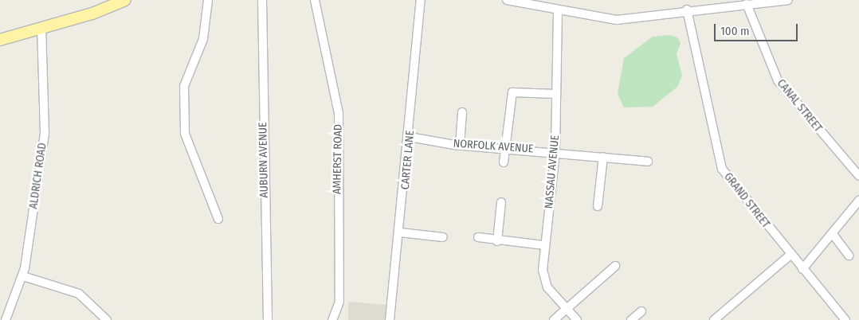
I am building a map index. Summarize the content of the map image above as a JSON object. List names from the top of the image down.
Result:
{
  "streets": {
    "street": [
      "CANAL STREET",
      "NORFOLK AVENUE",
      "AMHERST ROAD",
      "AUBURN AVENUE",
      "CARTER LANE",
      "NASSAU AVENUE",
      "ALDRICH ROAD",
      "GRAND STREET"
    ]
  },
  "crossings": [
    ["NORFOLK AVENUE", "CARTER LANE"],
    ["NORFOLK AVENUE", "NASSAU AVENUE"]
  ],
  "scale_bar": "100 m"
}
